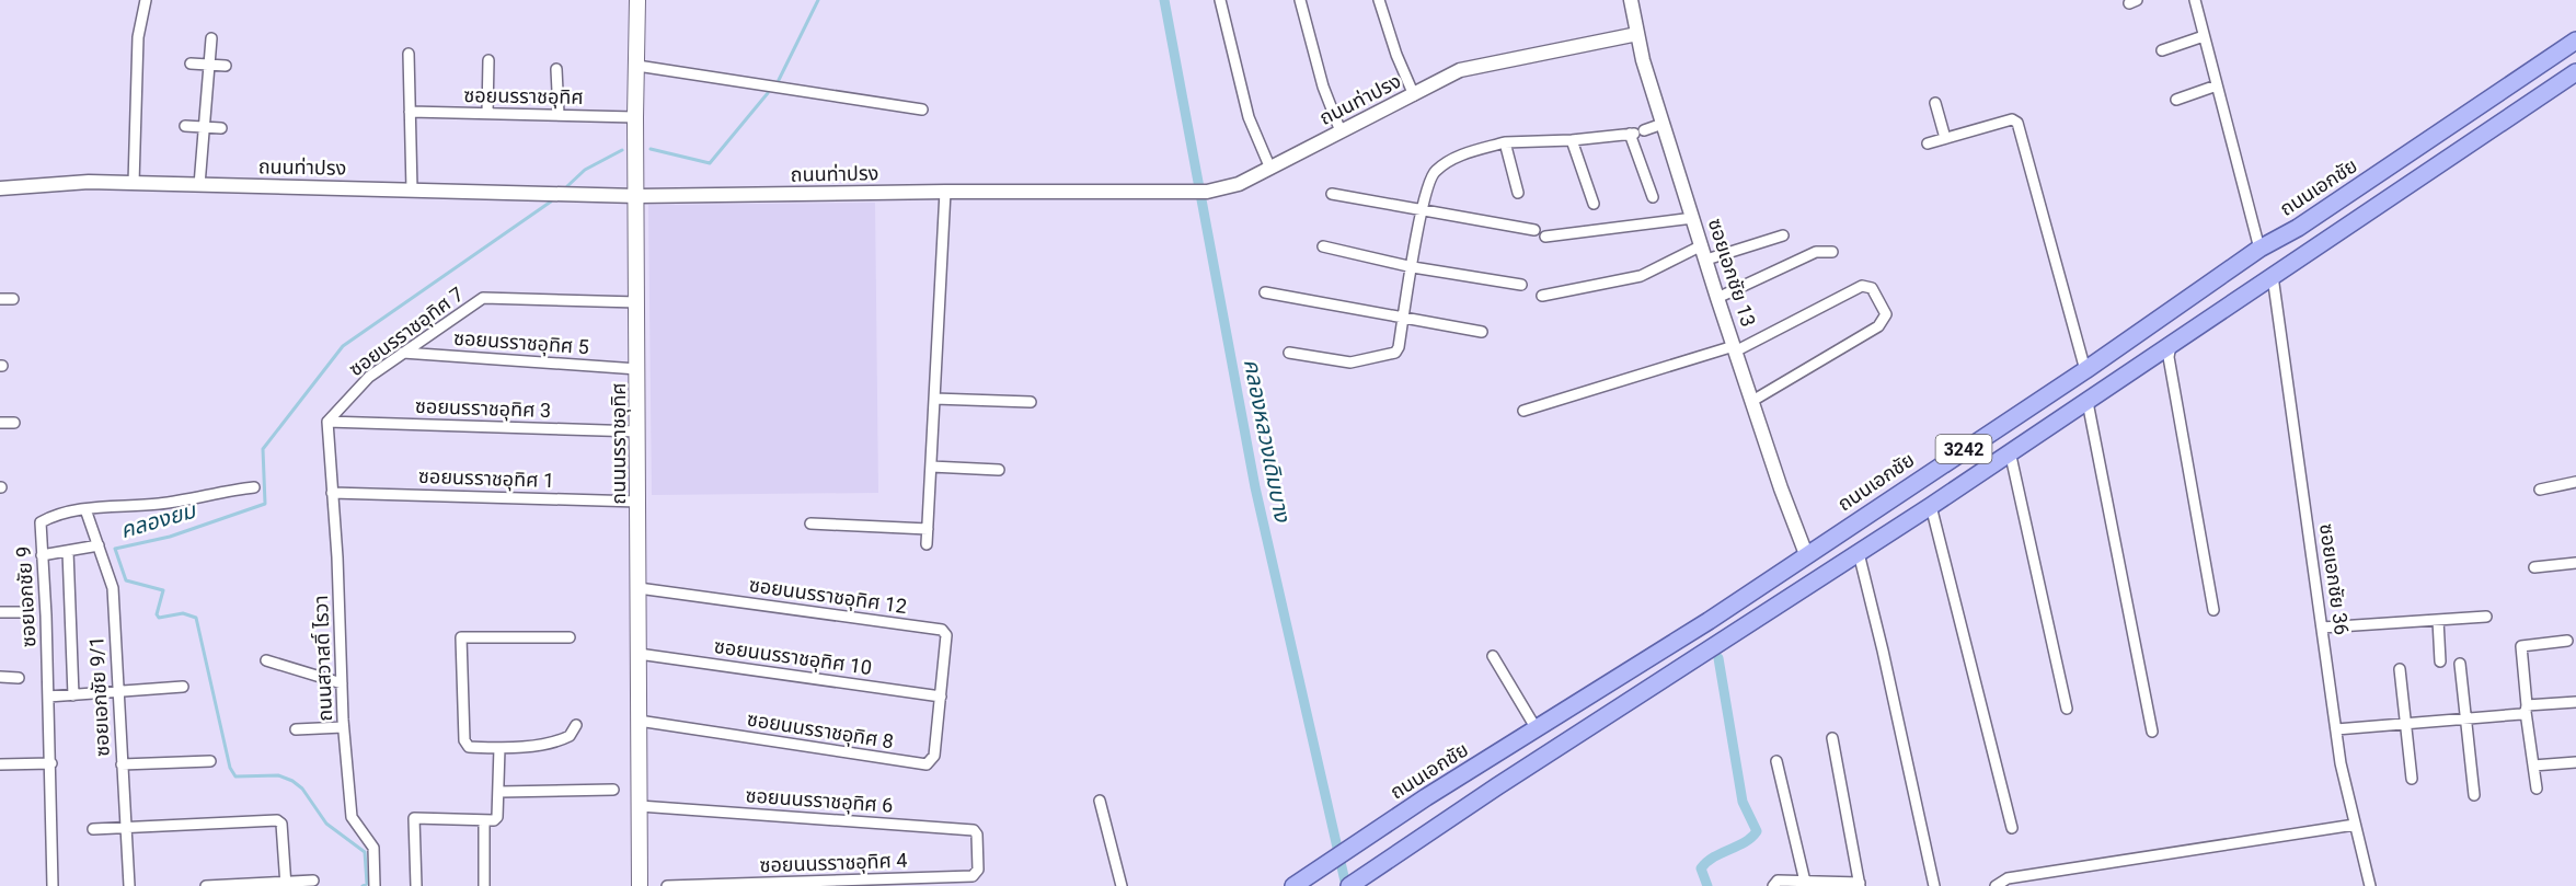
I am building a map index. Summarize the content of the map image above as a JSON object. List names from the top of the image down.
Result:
{
  "streets": {
    "main road": ["ถนนเอกชัย", "ถนนนรราชอุทิศ", "3242"],
    "street": [
      "ซอยนรราชอุทิศ",
      "ถนนท่าปรง",
      "ซอยเอกชัย 13",
      "ซอยนรราชอุทิศ 7",
      "ซอยนรราชอุทิศ 5",
      "ซอยนรราชอุทิศ 3",
      "ซอยนรราชอุทิศ 1",
      "ซอยเอกชัย 36",
      "ซอยนนรราชอุทิศ 12",
      "ซอยเอกชัย 9",
      "ซอยนนรราชอุทิศ 10",
      "ถนนสวาสดิ์ ไรวา",
      "ซอยเอกชัย 9/1",
      "ซอยนนรราชอุทิศ 8",
      "ซอยนนรราชอุทิศ 6",
      "ซอยนนรราชอุทิศ 4"
    ]
  },
  "crossings": [
    ["ซอยนรราชอุทิศ", "ถนนนรราชอุทิศ"],
    ["ถนนท่าปรง", "ซอยเอกชัย 13"],
    ["ถนนท่าปรง", "ถนนนรราชอุทิศ"],
    ["ถนนเอกชัย", "ซอยเอกชัย 13"],
    ["ซอยนรราชอุทิศ 7", "ซอยนรราชอุทิศ 5"],
    ["ซอยนรราชอุทิศ 7", "ซอยนรราชอุทิศ 3"],
    ["ซอยนรราชอุทิศ 7", "ถนนนรราชอุทิศ"],
    ["ซอยนรราชอุทิศ 7", "ถนนสวาสดิ์ ไรวา"],
    ["ซอยนรราชอุทิศ 5", "ถนนนรราชอุทิศ"],
    ["ซอยนรราชอุทิศ 3", "ถนนนรราชอุทิศ"],
    ["ซอยนรราชอุทิศ 3", "ถนนสวาสดิ์ ไรวา"],
    ["ถนนนรราชอุทิศ", "ซอยนรราชอุทิศ 1"],
    ["ถนนนรราชอุทิศ", "ซอยนนรราชอุทิศ 12"],
    ["ถนนนรราชอุทิศ", "ซอยนนรราชอุทิศ 10"],
    ["ถนนนรราชอุทิศ", "ซอยนนรราชอุทิศ 8"],
    ["ถนนนรราชอุทิศ", "ซอยนนรราชอุทิศ 6"],
    ["3242", "ซอยเอกชัย 36"],
    ["ซอยนรราชอุทิศ 1", "ถนนสวาสดิ์ ไรวา"],
    ["ซอยนนรราชอุทิศ 12", "ซอยนนรราชอุทิศ 10"],
    ["ซอยนนรราชอุทิศ 12", "ซอยนนรราชอุทิศ 8"],
    ["ซอยเอกชัย 9", "ซอยเอกชัย 9/1"],
    ["ซอยนนรราชอุทิศ 10", "ซอยนนรราชอุทิศ 8"],
    ["ซอยนนรราชอุทิศ 6", "ซอยนนรราชอุทิศ 4"]
  ],
  "water": ["คลองหลวงเดิมบาง", "คลองยม"]
}
